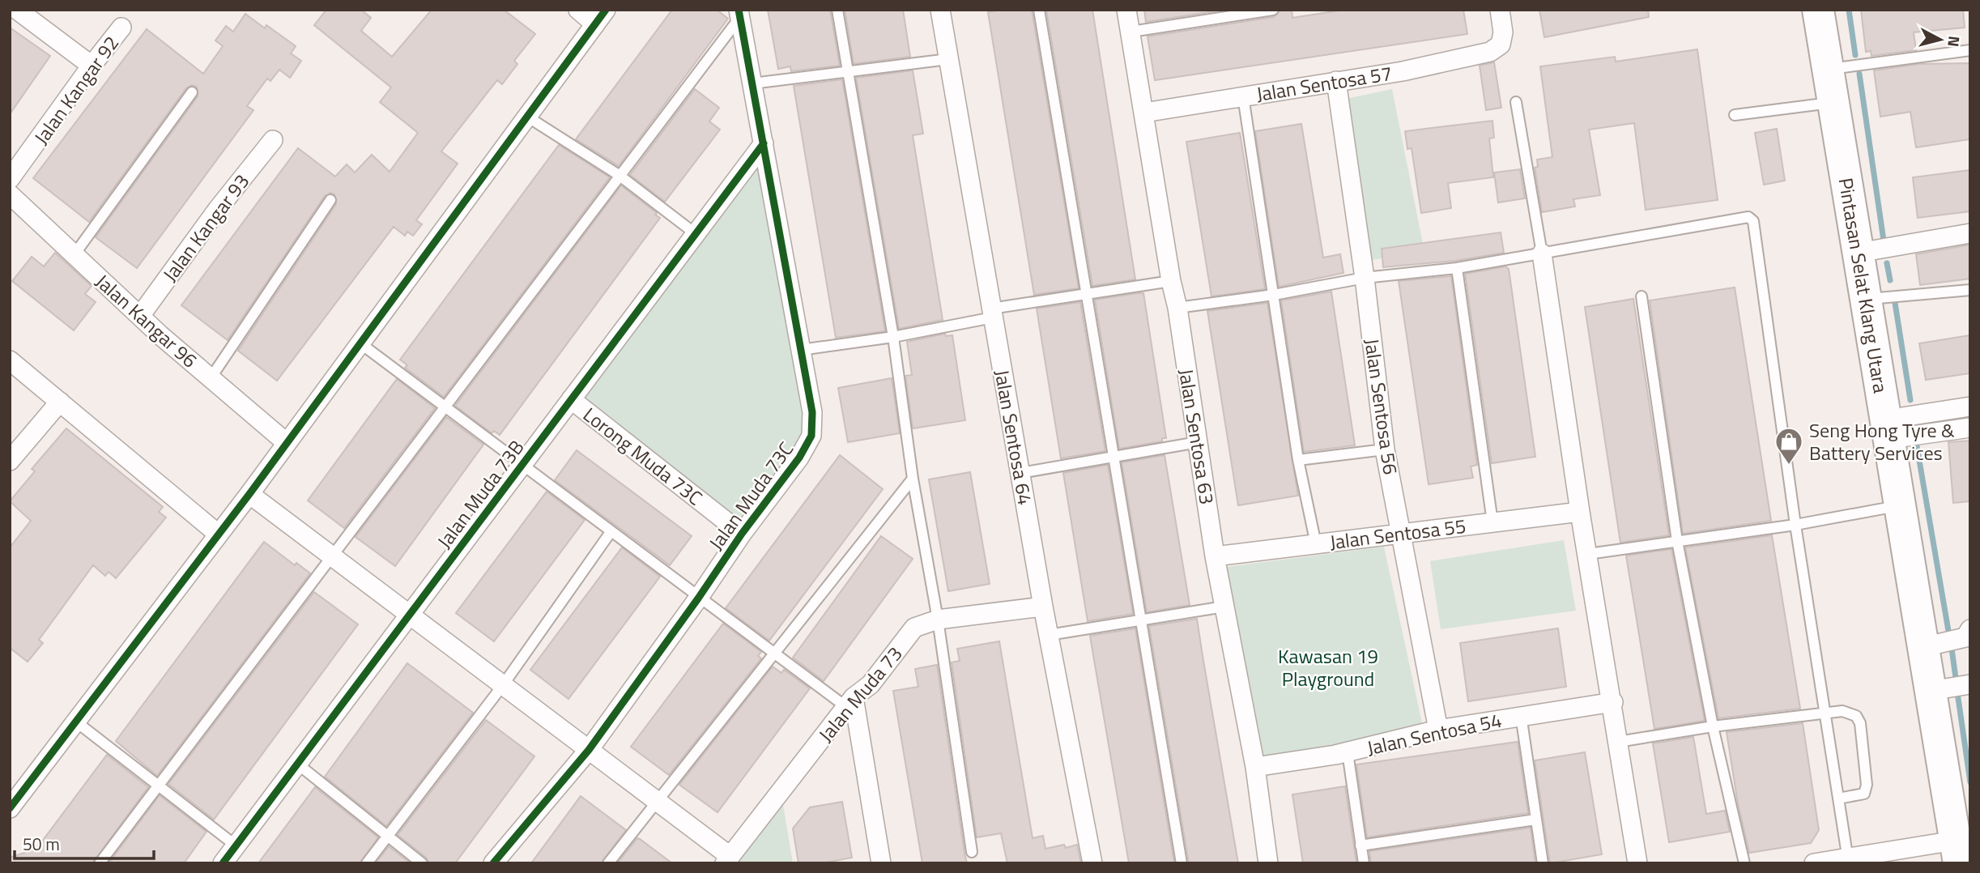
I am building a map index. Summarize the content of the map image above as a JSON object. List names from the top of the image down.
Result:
{
  "streets": {
    "highway": ["Pintasan Selat Klang Utara"],
    "street": [
      "Jalan Sentosa 57",
      "Jalan Kangar 92",
      "Jalan Kangar 93",
      "Jalan Kangar 96",
      "Jalan Sentosa 56",
      "Jalan Sentosa 63",
      "Jalan Sentosa 64",
      "Lorong Muda 73C",
      "Jalan Muda 73B",
      "Jalan Muda 73C",
      "Jalan Sentosa 55",
      "Jalan Muda 73",
      "Jalan Sentosa 54"
    ]
  },
  "crossings": [
    ["Jalan Sentosa 57", "Jalan Sentosa 56"],
    ["Jalan Sentosa 57", "Jalan Sentosa 63"],
    ["Jalan Kangar 93", "Jalan Kangar 96"],
    ["Jalan Sentosa 56", "Jalan Sentosa 55"],
    ["Jalan Sentosa 56", "Jalan Sentosa 54"],
    ["Jalan Sentosa 63", "Jalan Sentosa 55"],
    ["Jalan Sentosa 63", "Jalan Sentosa 54"],
    ["Jalan Sentosa 64", "Jalan Muda 73"],
    ["Lorong Muda 73C", "Jalan Muda 73B"],
    ["Lorong Muda 73C", "Jalan Muda 73C"],
    ["Jalan Muda 73B", "Jalan Muda 73C"]
  ],
  "parks": ["Kawasan 19 Playground"],
  "places": {
    "shop": ["Seng Hong Tyre & Battery Services"]
  },
  "scale_bar": "50 m",
  "north": "right"
}
